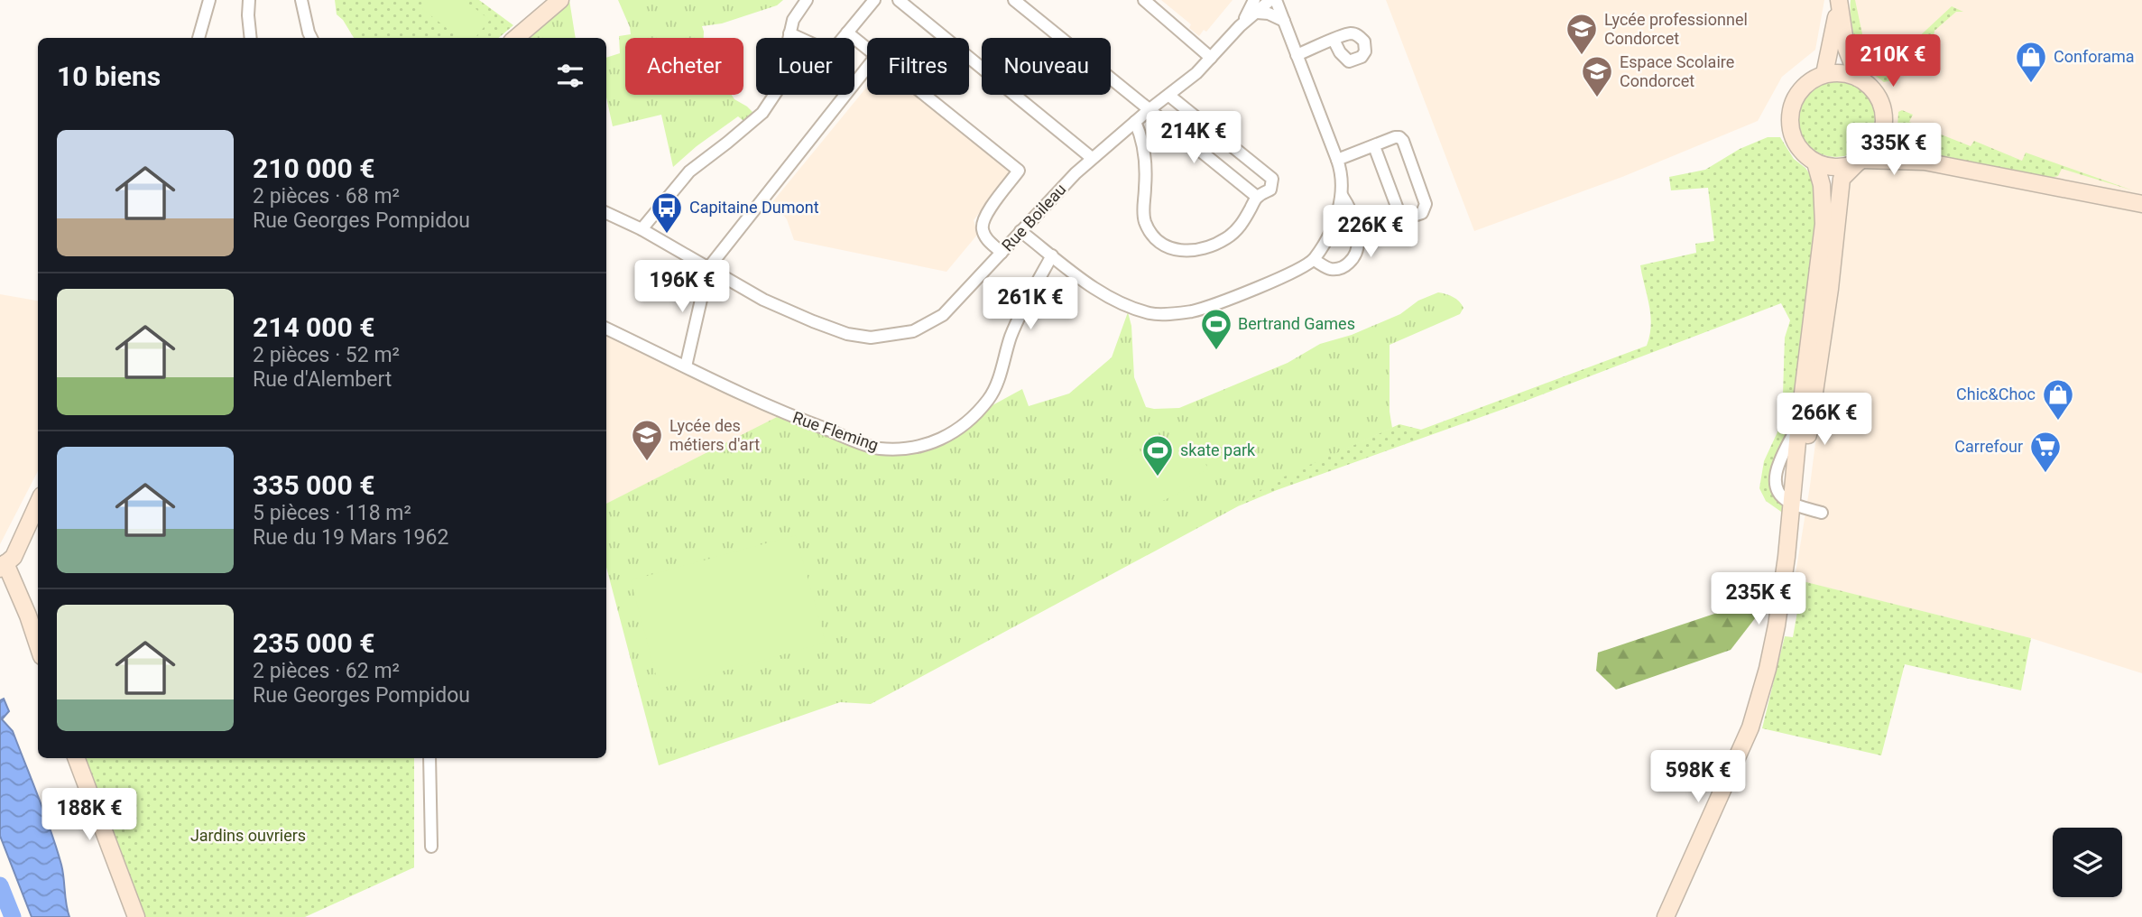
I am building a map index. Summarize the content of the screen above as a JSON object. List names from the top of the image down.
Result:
{
  "streets": {
    "street": ["Rue Boileau", "Rue Fleming"]
  },
  "parks": ["Jardins ouvriers"],
  "places": {
    "school or university": ["Lycée professionnel Condorcet", "Espace Scolaire Condorcet", "Lycée des métiers d'art"],
    "shop": ["Conforama", "Chic&Choc"],
    "bus stop": ["Capitaine Dumont"],
    "sports": ["Bertrand Games", "skate park"],
    "supermarket": ["Carrefour"]
  },
  "page": {
    "price": [
      "210K €",
      "214K €",
      "335K €",
      "226K €",
      "196K €",
      "261K €",
      "266K €",
      "235K €",
      "598K €",
      "188K €"
    ],
    "chip": [
      "Acheter",
      "Louer",
      "Filtres",
      "Nouveau"
    ],
    "heading": "10 biens",
    "list": [
      {
        "name": "210 000 €",
        "note": "2 pièces · 68 m² · Rue Georges Pompidou"
      },
      {
        "name": "214 000 €",
        "note": "2 pièces · 52 m² · Rue d'Alembert"
      },
      {
        "name": "335 000 €",
        "note": "5 pièces · 118 m² · Rue du 19 Mars 1962"
      },
      {
        "name": "235 000 €",
        "note": "2 pièces · 62 m² · Rue Georges Pompidou"
      }
    ]
  }
}
